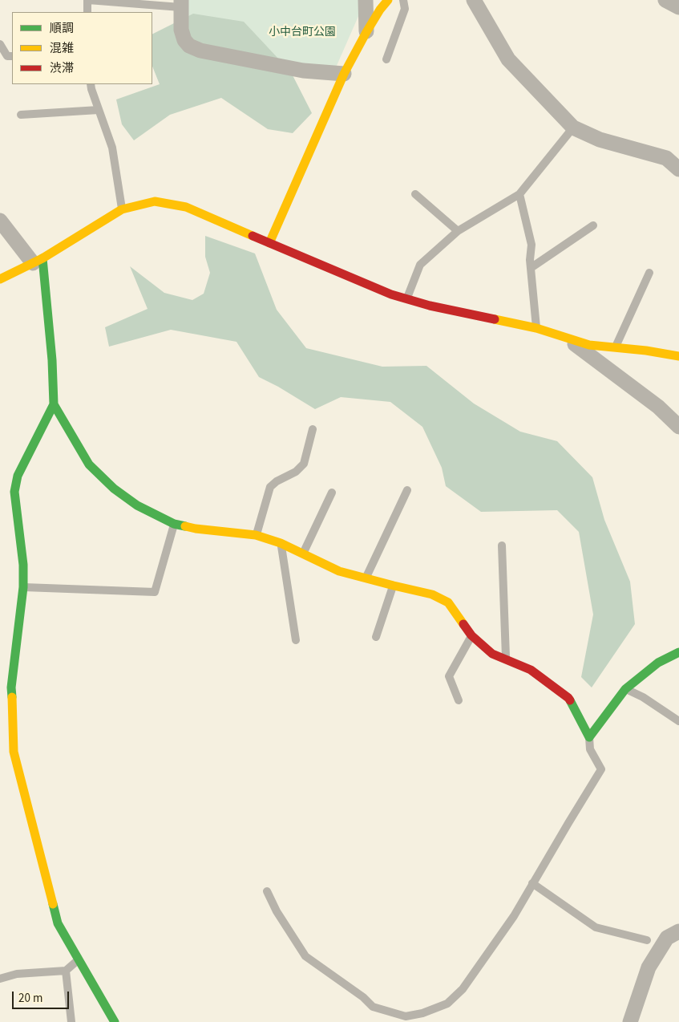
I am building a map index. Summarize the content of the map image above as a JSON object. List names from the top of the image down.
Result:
{
  "parks": ["小中台町公園"],
  "legend": ["順調", "混雑", "渋滞"],
  "scale_bar": "20 m"
}
